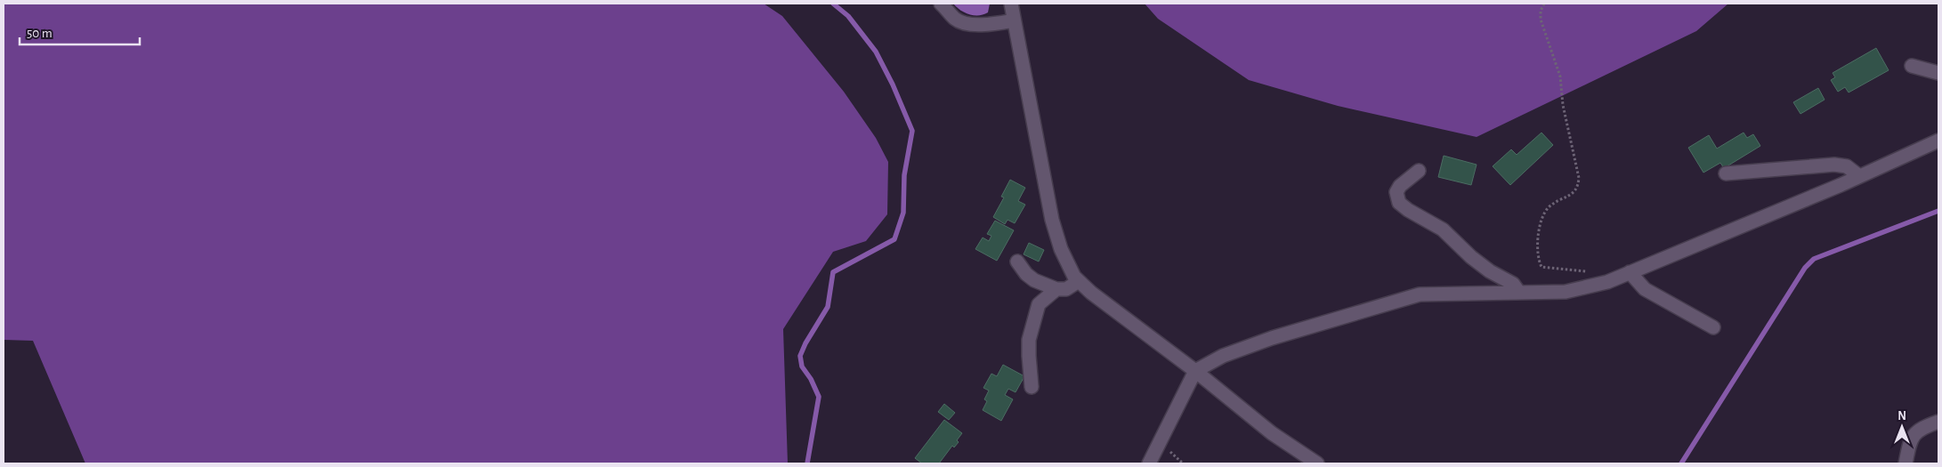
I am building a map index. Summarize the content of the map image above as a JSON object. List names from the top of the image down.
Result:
{
  "scale_bar": "50 m",
  "north": "top"
}
